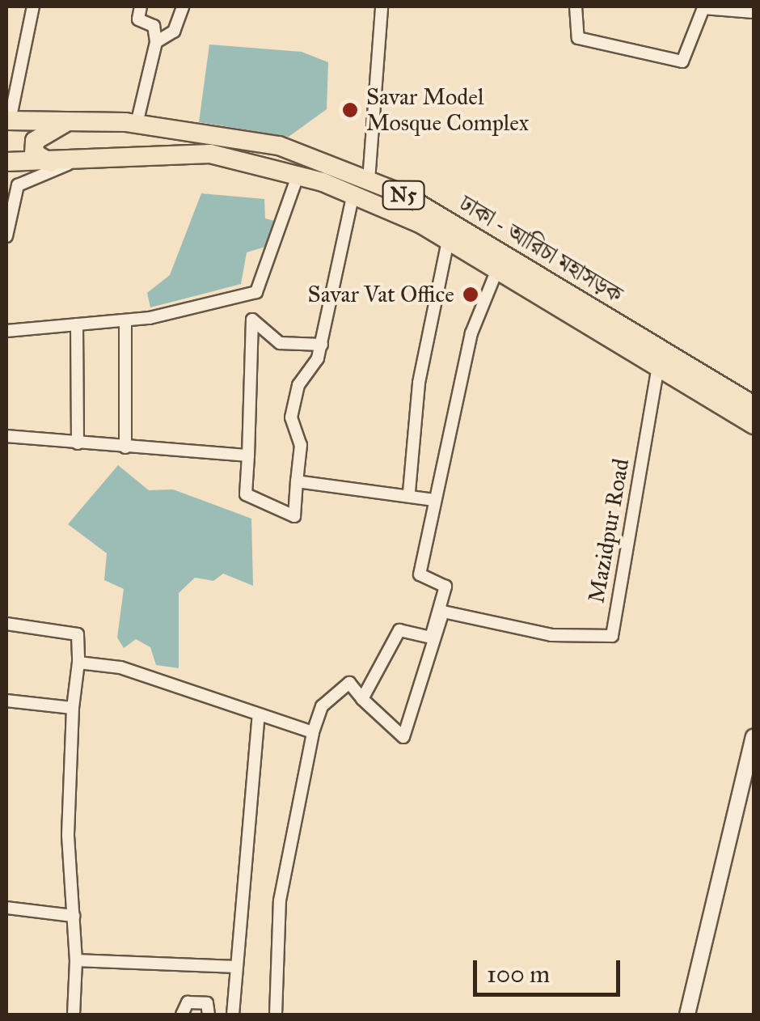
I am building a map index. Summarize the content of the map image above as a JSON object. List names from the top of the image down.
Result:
{
  "streets": {
    "highway": ["N5", "ঢাকা - আরিচা মহাসড়ক"],
    "street": ["Mazidpur Road"]
  },
  "crossings": [
    ["ঢাকা - আরিচা মহাসড়ক", "Mazidpur Road"]
  ],
  "places": ["Savar Model Mosque Complex", "Savar Vat Office"],
  "scale_bar": "100 m"
}
